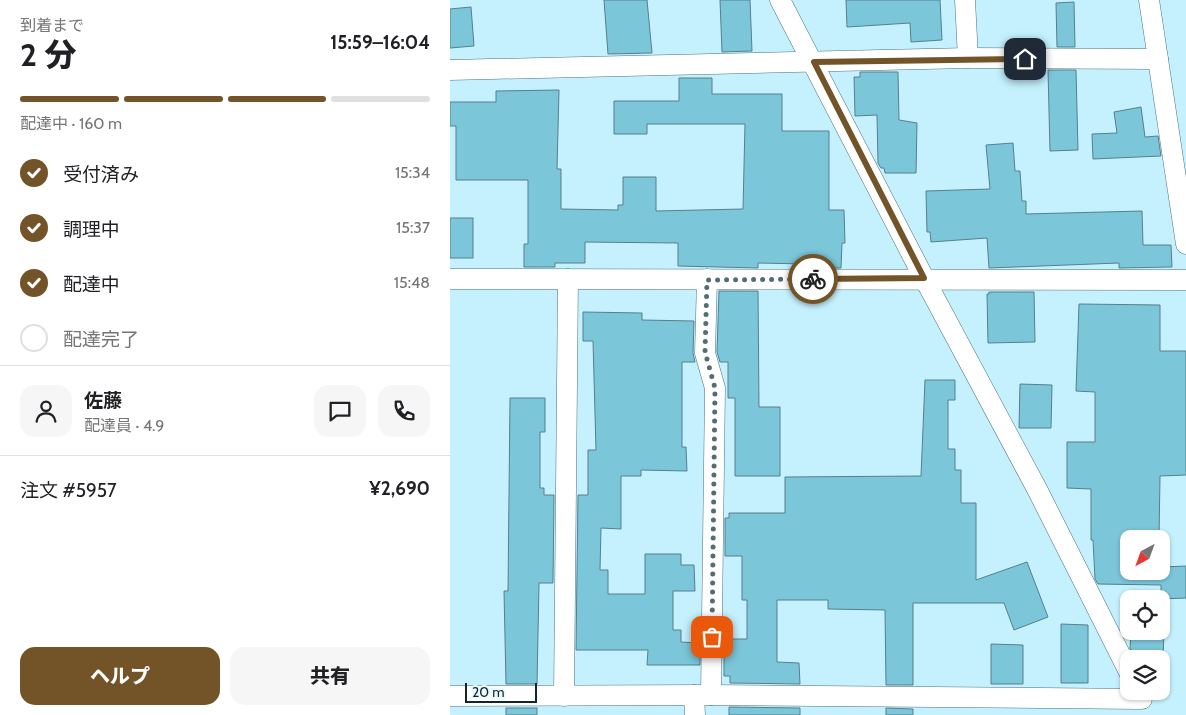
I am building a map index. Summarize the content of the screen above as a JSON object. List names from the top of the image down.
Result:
{
  "scale_bar": "20 m",
  "north": "bottom left",
  "page": {
    "heading": ["2 分", "到着まで", "15:59–16:04"],
    "panel": [
      "佐藤",
      "配達員 · 4.9",
      "注文 #5957",
      "¥2,690"
    ],
    "bar": "配達中 · 160 m",
    "list": [
      ["受付済み", "15:34"],
      ["調理中", "15:37"],
      ["配達中", "15:48"],
      "配達完了"
    ],
    "buttons": ["ヘルプ", "共有"],
    "scale": "20 m"
  }
}
